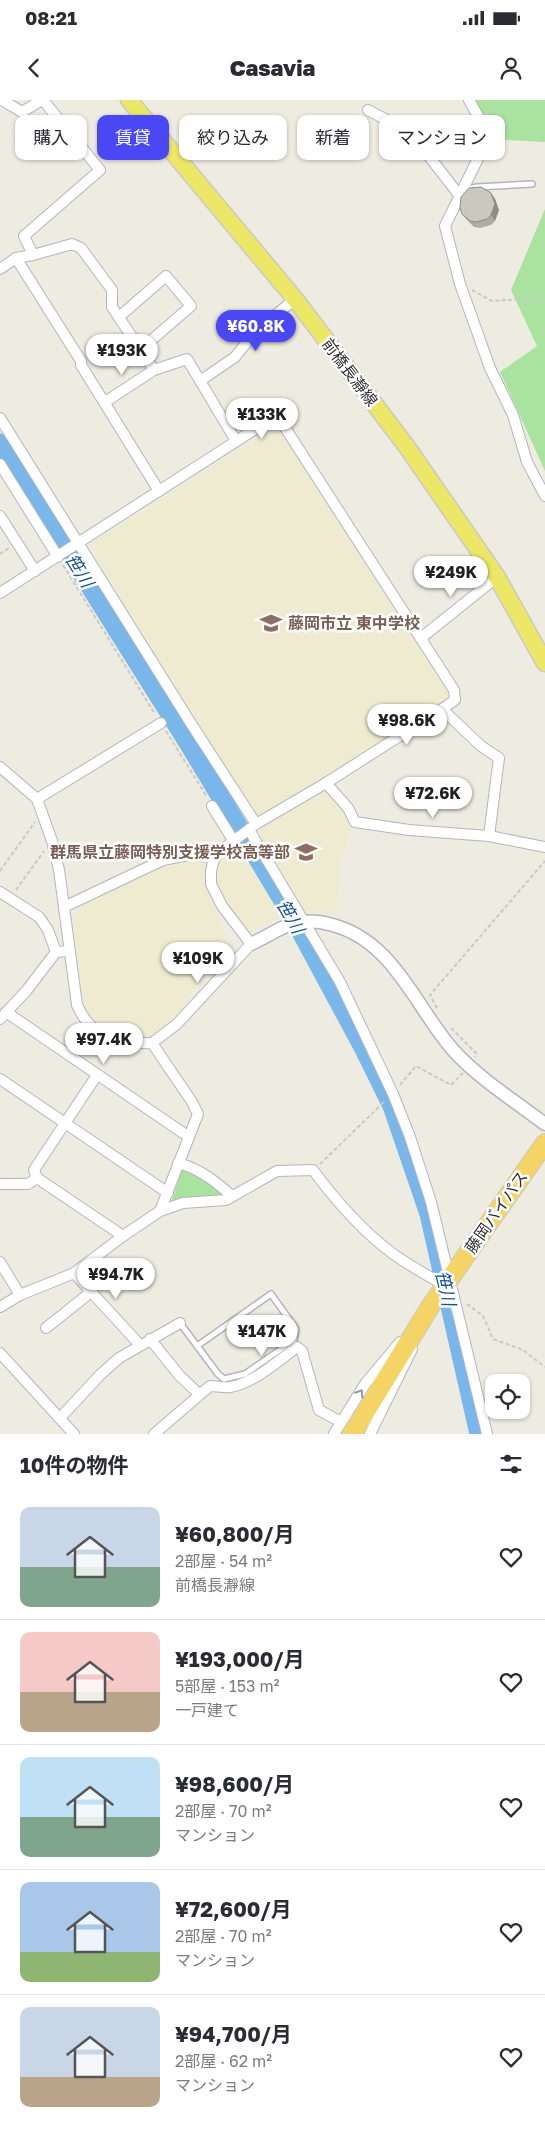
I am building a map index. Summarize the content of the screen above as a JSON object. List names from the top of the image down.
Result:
{
  "streets": {
    "highway": ["藤岡バイパス"],
    "main road": ["前橋長瀞線"]
  },
  "water": ["笹川"],
  "places": {
    "school or university": ["藤岡市立 東中学校", "群馬県立藤岡特別支援学校高等部"]
  },
  "page": {
    "status": "08:21",
    "header": "Casavia",
    "chip": [
      "購入",
      "賃貸",
      "絞り込み",
      "新着",
      "マンション"
    ],
    "price": [
      "¥60.8K",
      "¥193K",
      "¥133K",
      "¥249K",
      "¥98.6K",
      "¥72.6K",
      "¥109K",
      "¥97.4K",
      "¥94.7K",
      "¥147K"
    ],
    "heading": "10件の物件",
    "list": [
      {
        "name": "¥60,800/月",
        "note": "2部屋 · 54 m² · 前橋長瀞線"
      },
      {
        "name": "¥193,000/月",
        "note": "5部屋 · 153 m² · 一戸建て"
      },
      {
        "name": "¥98,600/月",
        "note": "2部屋 · 70 m² · マンション"
      },
      {
        "name": "¥72,600/月",
        "note": "2部屋 · 70 m² · マンション"
      },
      {
        "name": "¥94,700/月",
        "note": "2部屋 · 62 m² · マンション"
      }
    ]
  }
}
